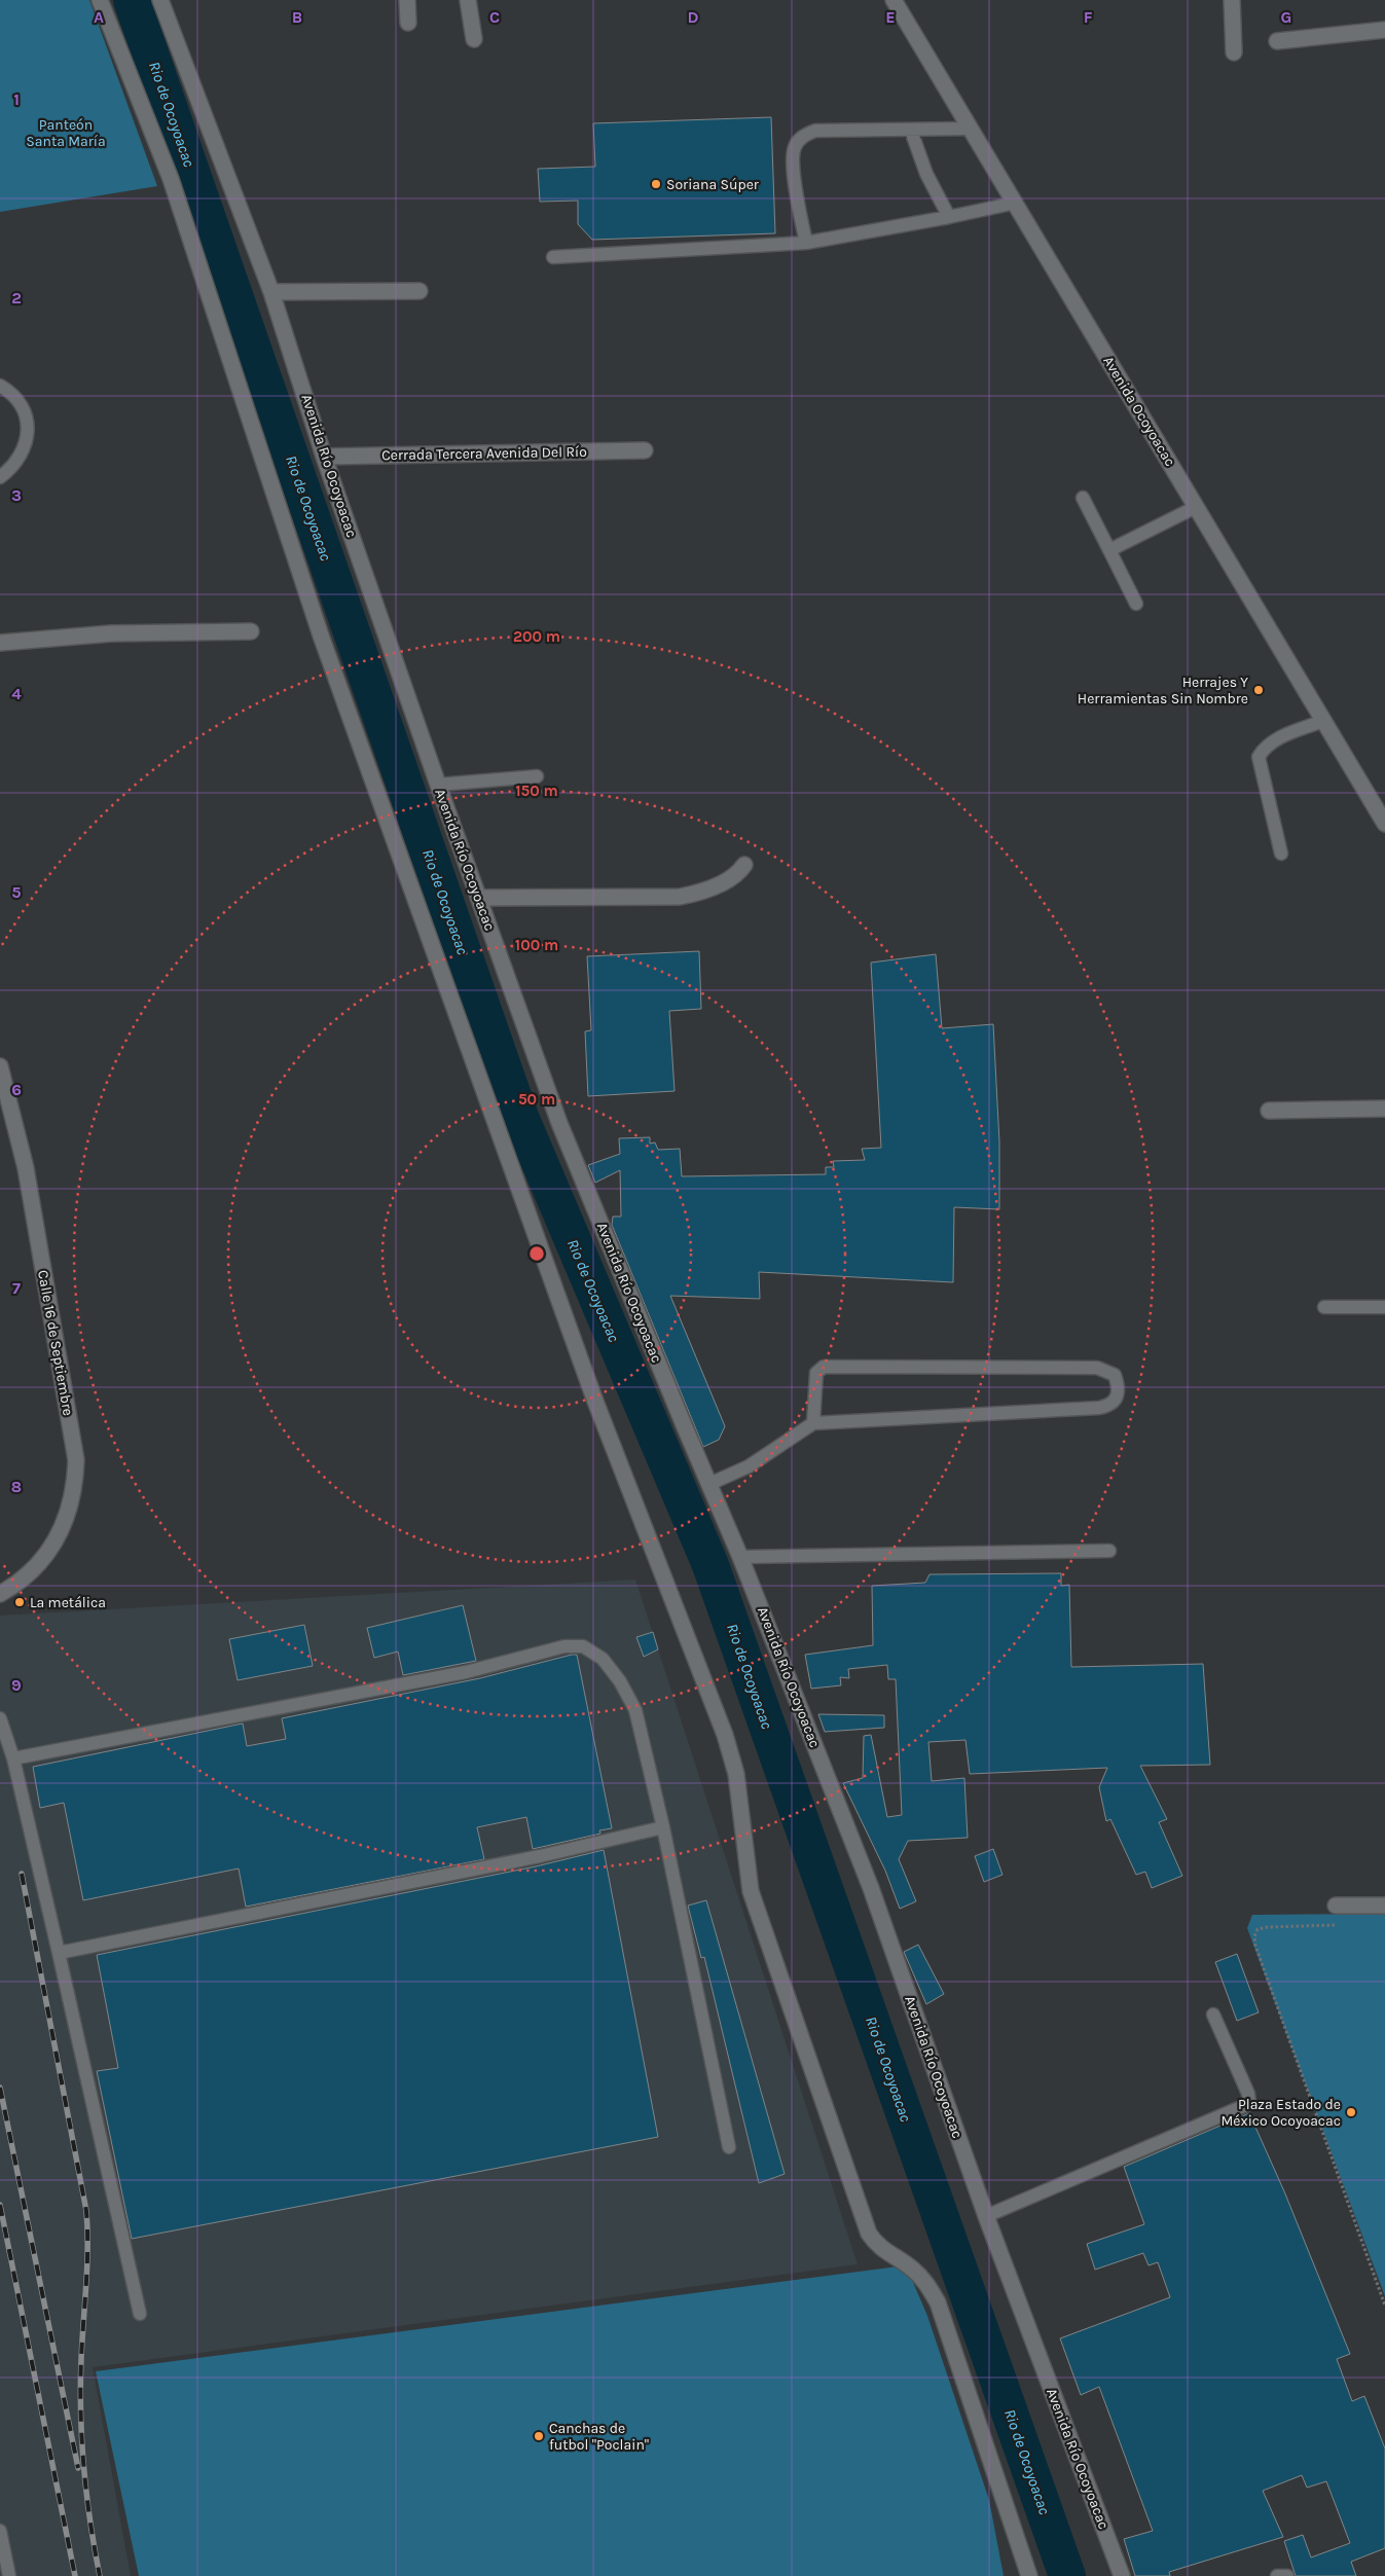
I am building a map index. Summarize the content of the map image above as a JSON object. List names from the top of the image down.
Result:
{
  "streets": {
    "street": [
      "Avenida Ocoyoacac",
      "Cerrada Tercera Avenida Del Río",
      "Avenida Río Ocoyoacac",
      "Calle 16 de Septiembre"
    ]
  },
  "crossings": [
    ["Cerrada Tercera Avenida Del Río", "Avenida Río Ocoyoacac"]
  ],
  "water": ["Rio de Ocoyoacac"],
  "parks": ["Panteón Santa María"],
  "places": [
    "Soriana Súper",
    "Herrajes Y Herramientas Sin Nombre",
    "La metálica",
    "Plaza Estado de México Ocoyoacac",
    "Canchas de futbol \"Poclain\""
  ],
  "grid": {
    "columns": [
      "A",
      "B",
      "C",
      "D",
      "E",
      "F",
      "G"
    ],
    "rows": [
      "1",
      "2",
      "3",
      "4",
      "5",
      "6",
      "7",
      "8",
      "9"
    ]
  },
  "rings": [
    "200 m",
    "150 m",
    "100 m",
    "50 m"
  ]
}
